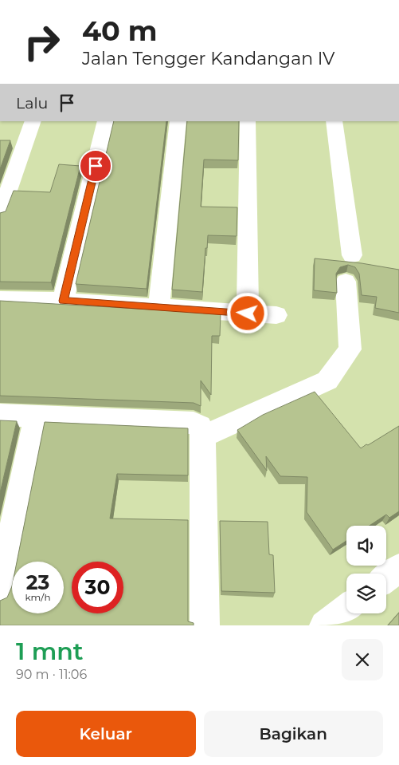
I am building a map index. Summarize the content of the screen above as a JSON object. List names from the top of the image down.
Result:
{
  "page": {
    "turn": ["40 m", "Jalan Tengger Kandangan IV"],
    "then": "Lalu",
    "speed": "23 km/h",
    "limit": "30",
    "heading": ["1 mnt", "90 m · 11:06"],
    "buttons": ["Keluar", "Bagikan"]
  }
}
